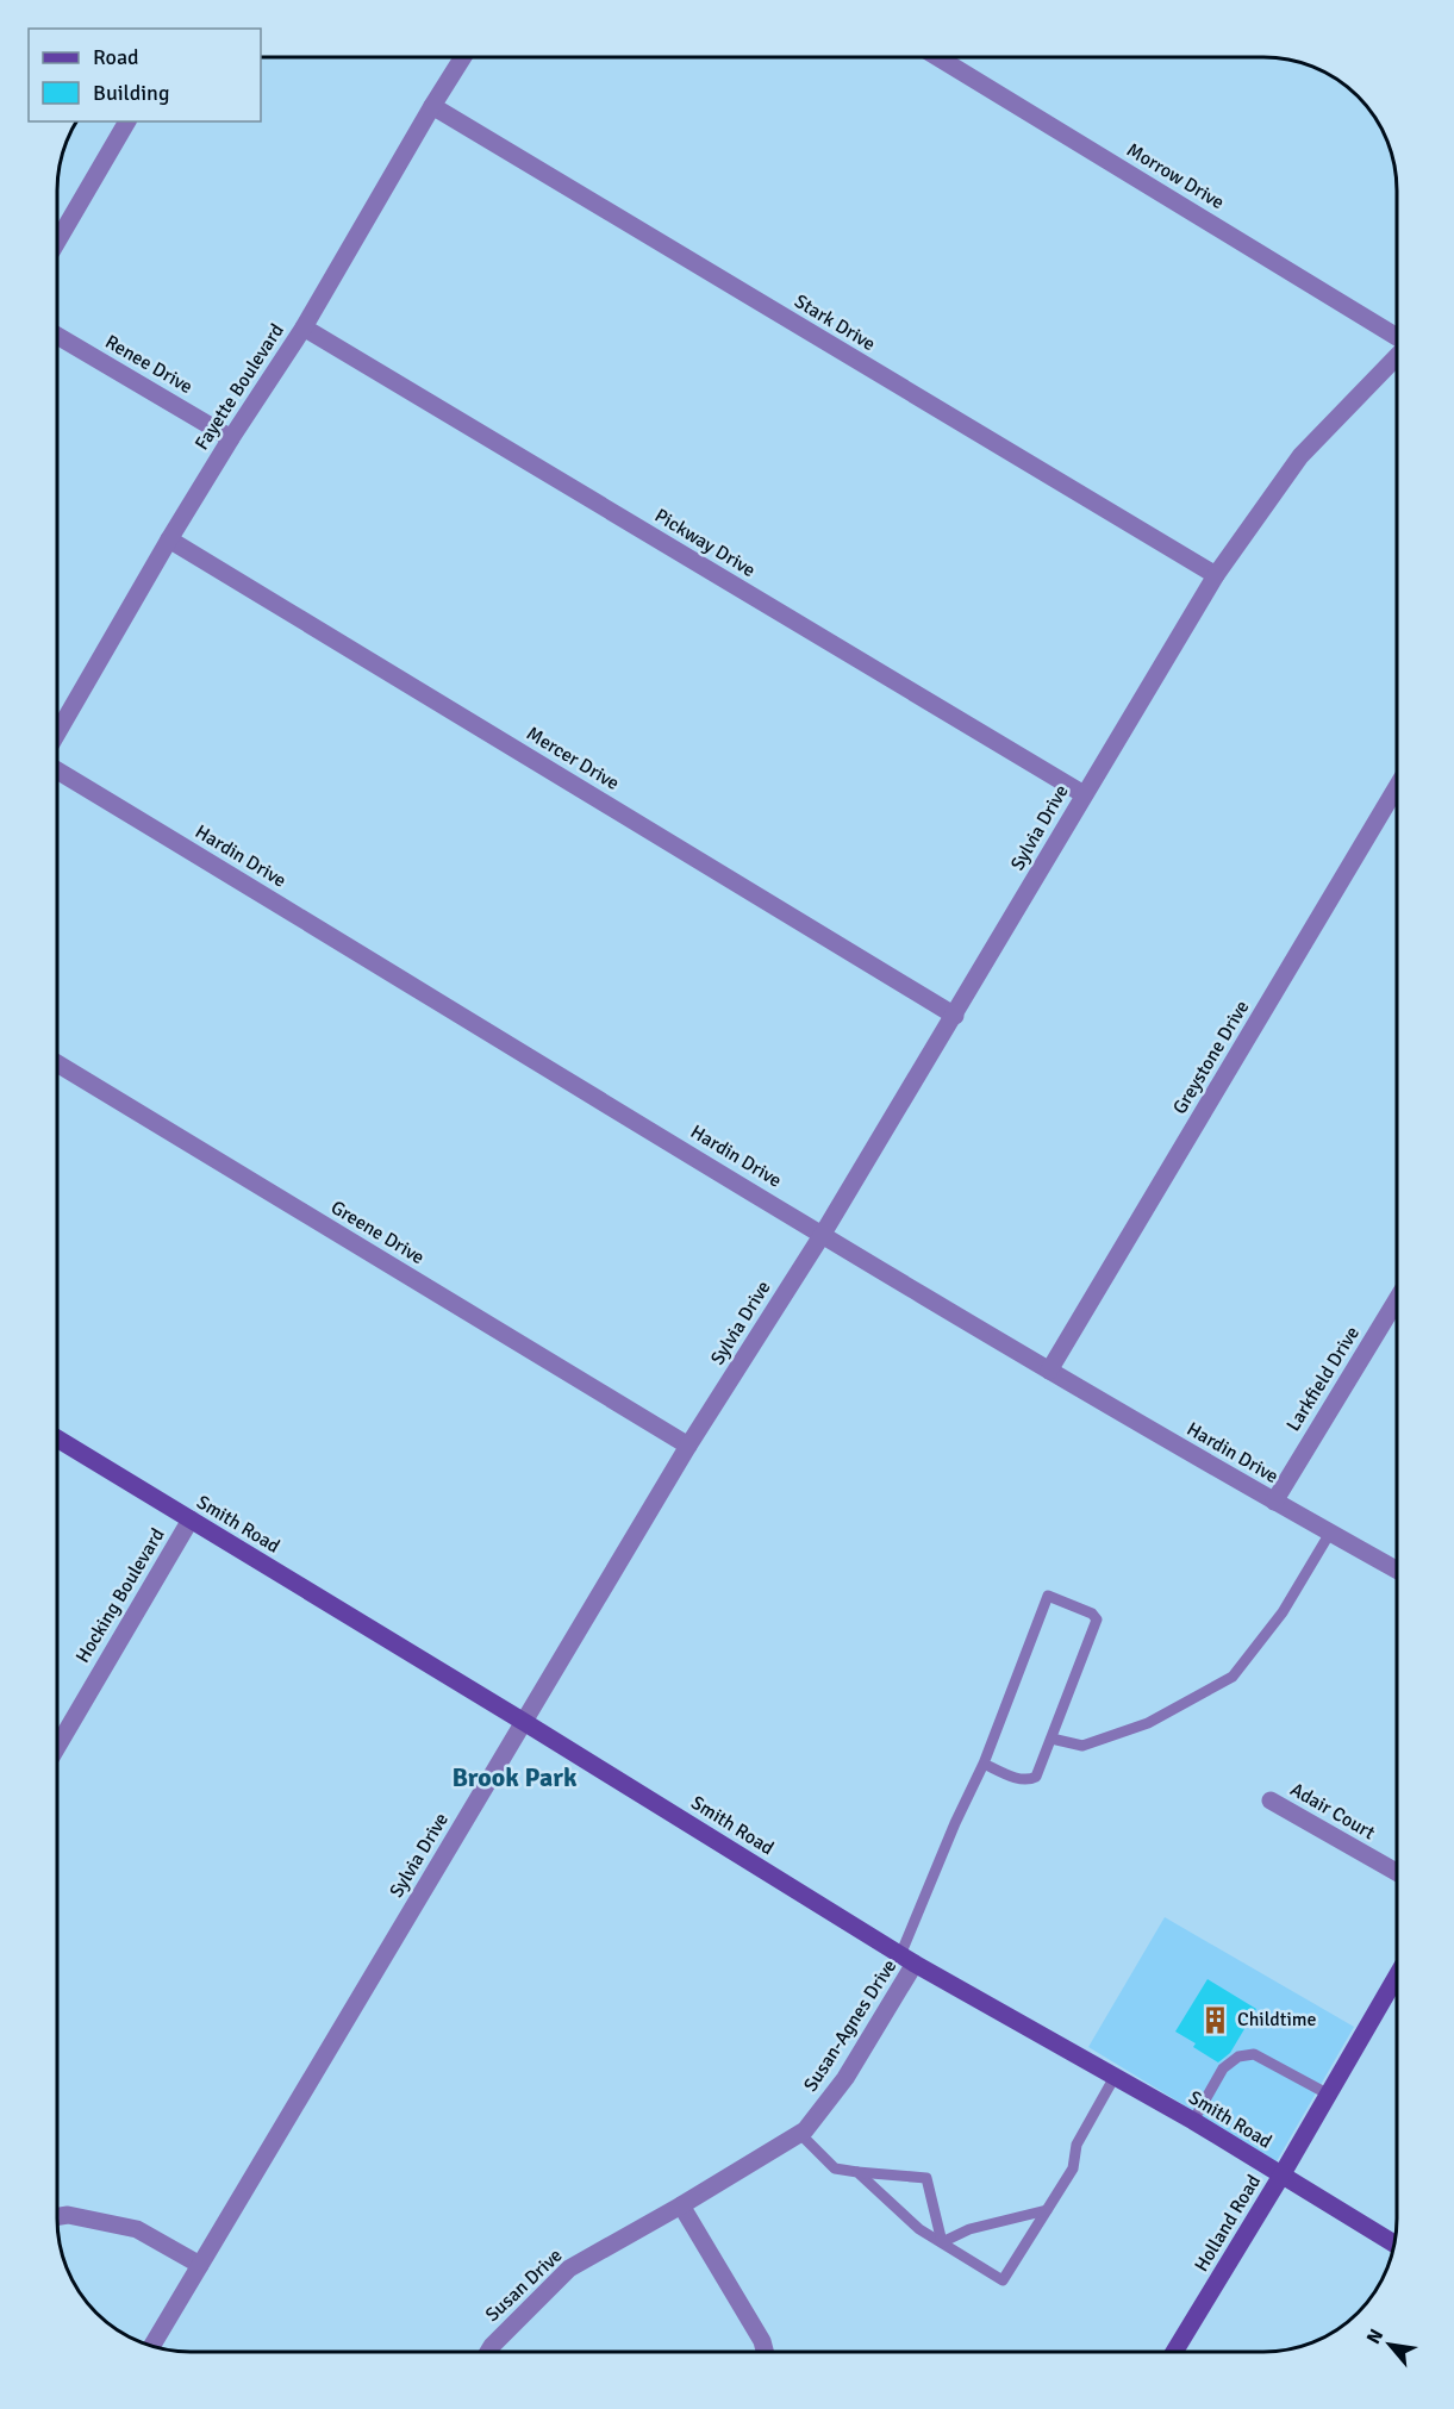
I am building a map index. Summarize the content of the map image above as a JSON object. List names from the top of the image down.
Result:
{
  "streets": {
    "main road": ["Smith Road", "Holland Road"],
    "street": [
      "Morrow Drive",
      "Stark Drive",
      "Renee Drive",
      "Fayette Boulevard",
      "Pickway Drive",
      "Mercer Drive",
      "Sylvia Drive",
      "Hardin Drive",
      "Greystone Drive",
      "Greene Drive",
      "Larkfield Drive",
      "Hocking Boulevard",
      "Adair Court",
      "Susan-Agnes Drive",
      "Susan Drive"
    ]
  },
  "crossings": [
    ["Stark Drive", "Fayette Boulevard"],
    ["Stark Drive", "Sylvia Drive"],
    ["Renee Drive", "Fayette Boulevard"],
    ["Fayette Boulevard", "Pickway Drive"],
    ["Fayette Boulevard", "Mercer Drive"],
    ["Pickway Drive", "Sylvia Drive"],
    ["Mercer Drive", "Sylvia Drive"],
    ["Sylvia Drive", "Hardin Drive"],
    ["Sylvia Drive", "Greene Drive"],
    ["Sylvia Drive", "Smith Road"],
    ["Hardin Drive", "Greystone Drive"],
    ["Hardin Drive", "Larkfield Drive"],
    ["Smith Road", "Hocking Boulevard"],
    ["Smith Road", "Susan-Agnes Drive"],
    ["Smith Road", "Holland Road"],
    ["Susan-Agnes Drive", "Susan Drive"]
  ],
  "districts": ["Brook Park"],
  "places": {
    "building": ["Childtime"]
  },
  "legend": ["Road", "Building"],
  "north": "top left"
}
